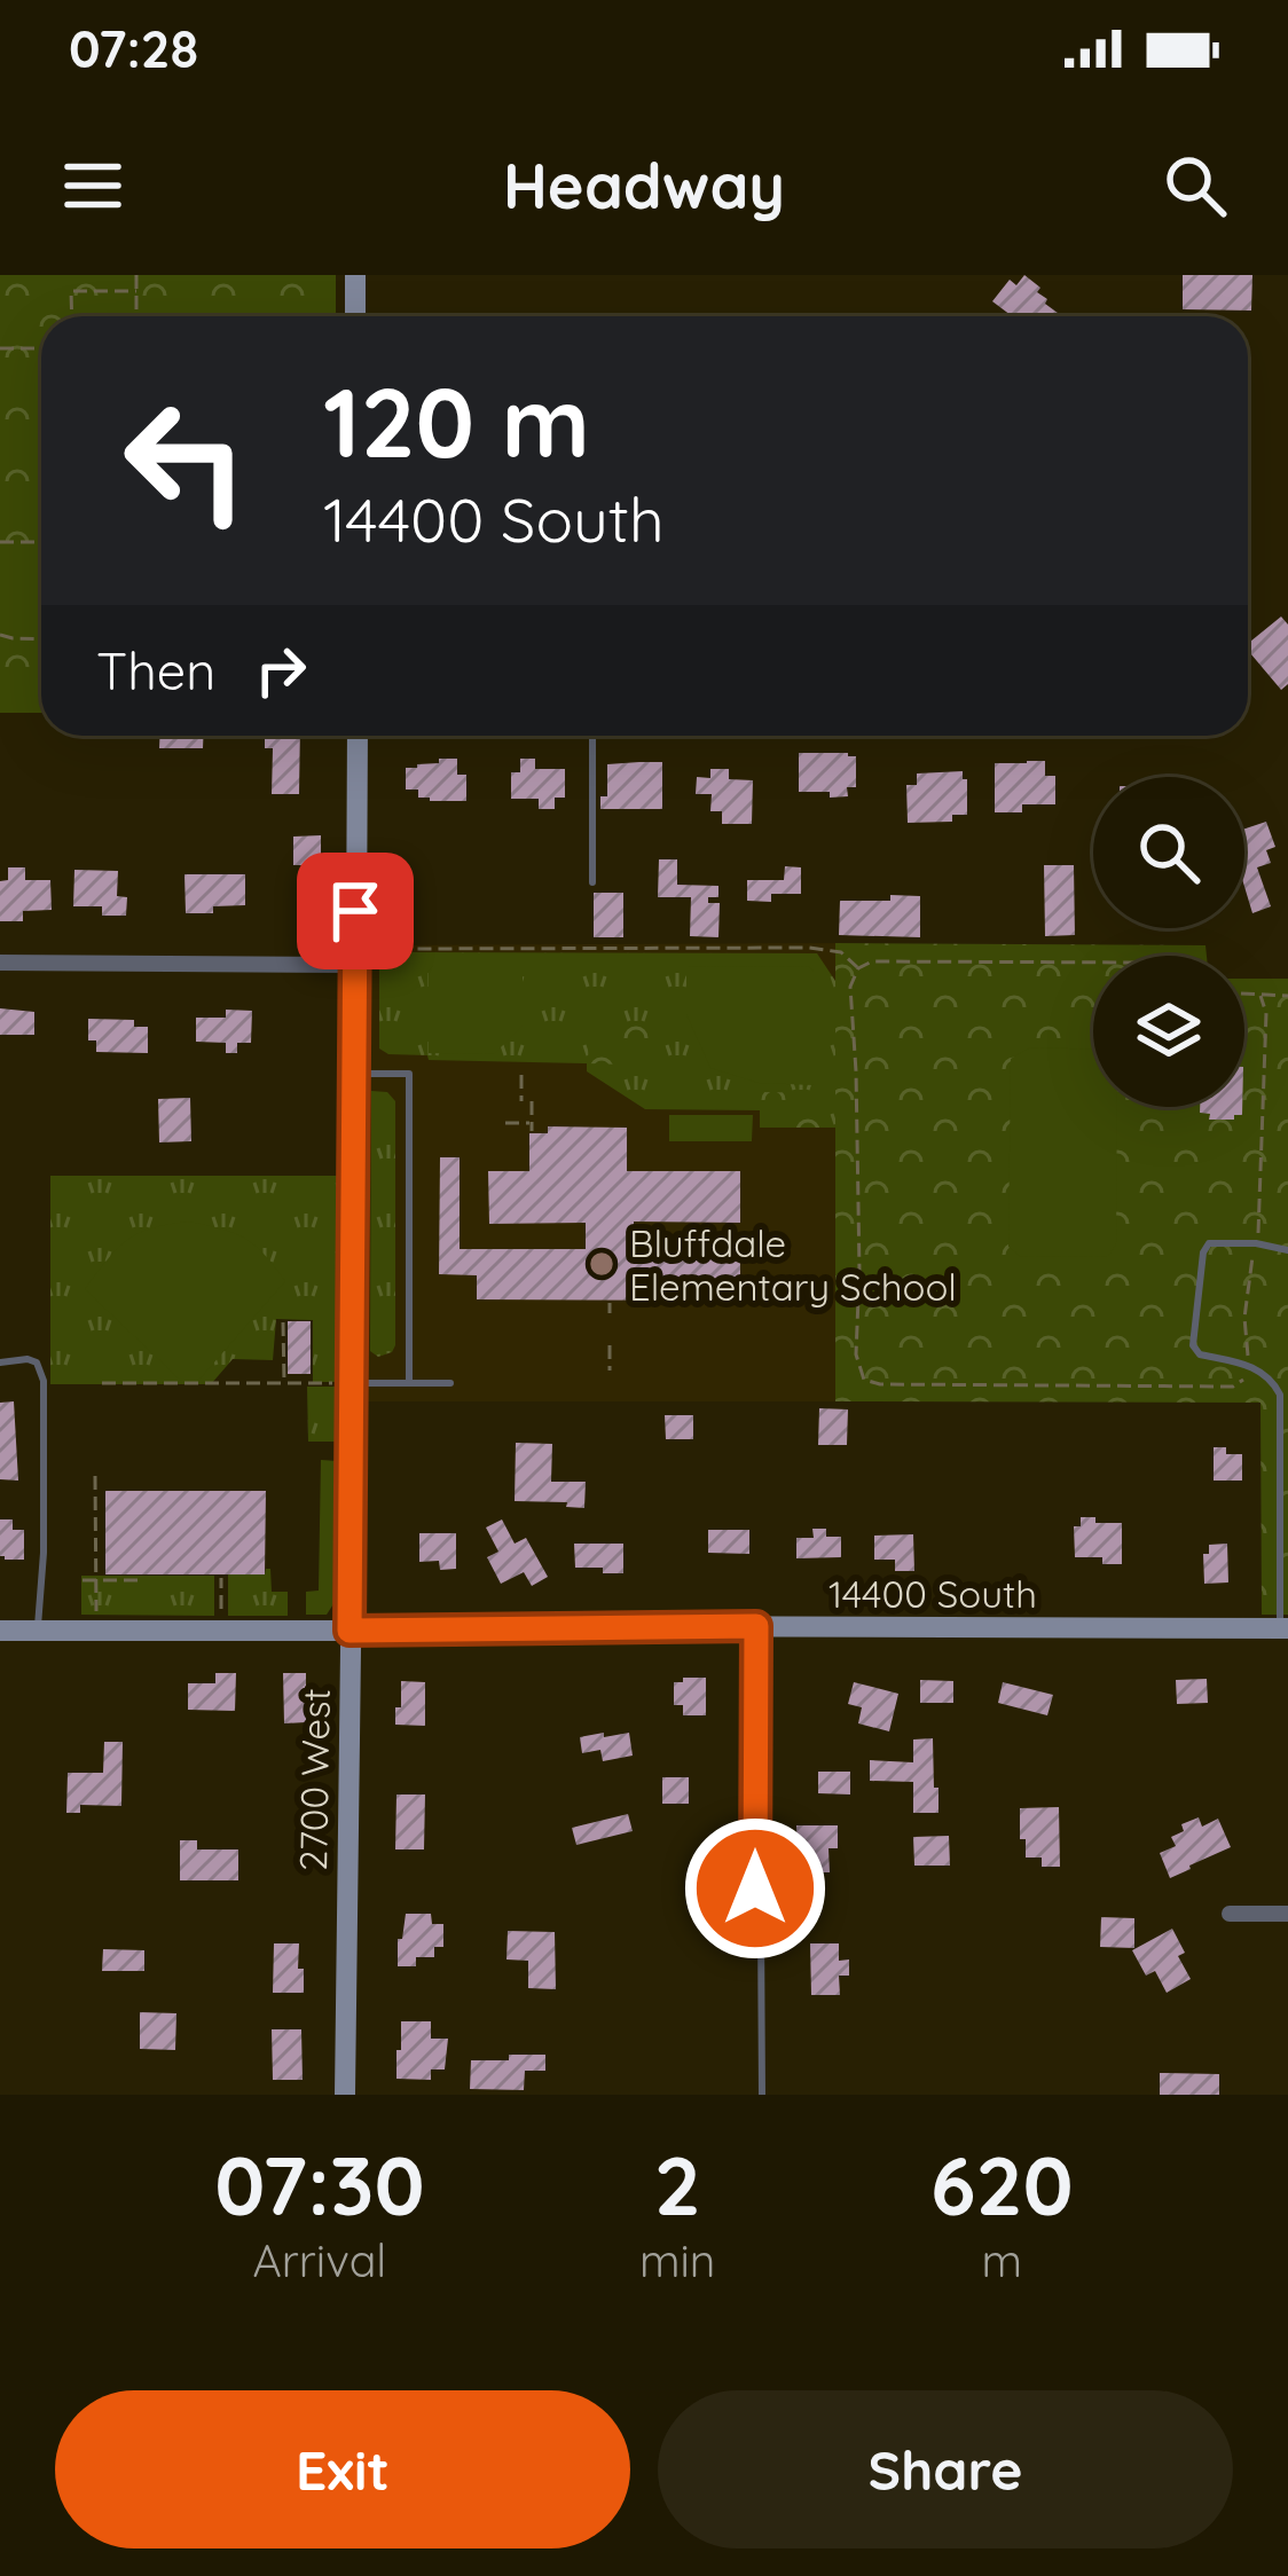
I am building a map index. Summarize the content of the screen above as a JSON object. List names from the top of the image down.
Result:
{
  "streets": {
    "main road": ["14400 South", "2700 West"]
  },
  "crossings": [
    ["14400 South", "2700 West"]
  ],
  "places": ["Bluffdale Elementary School"],
  "page": {
    "status": "07:28",
    "header": "Headway",
    "turn": ["120 m", "14400 South"],
    "then": "Then",
    "eta": [
      "07:30",
      "Arrival",
      "2",
      "min",
      "620",
      "m"
    ],
    "buttons": ["Exit", "Share"]
  }
}
